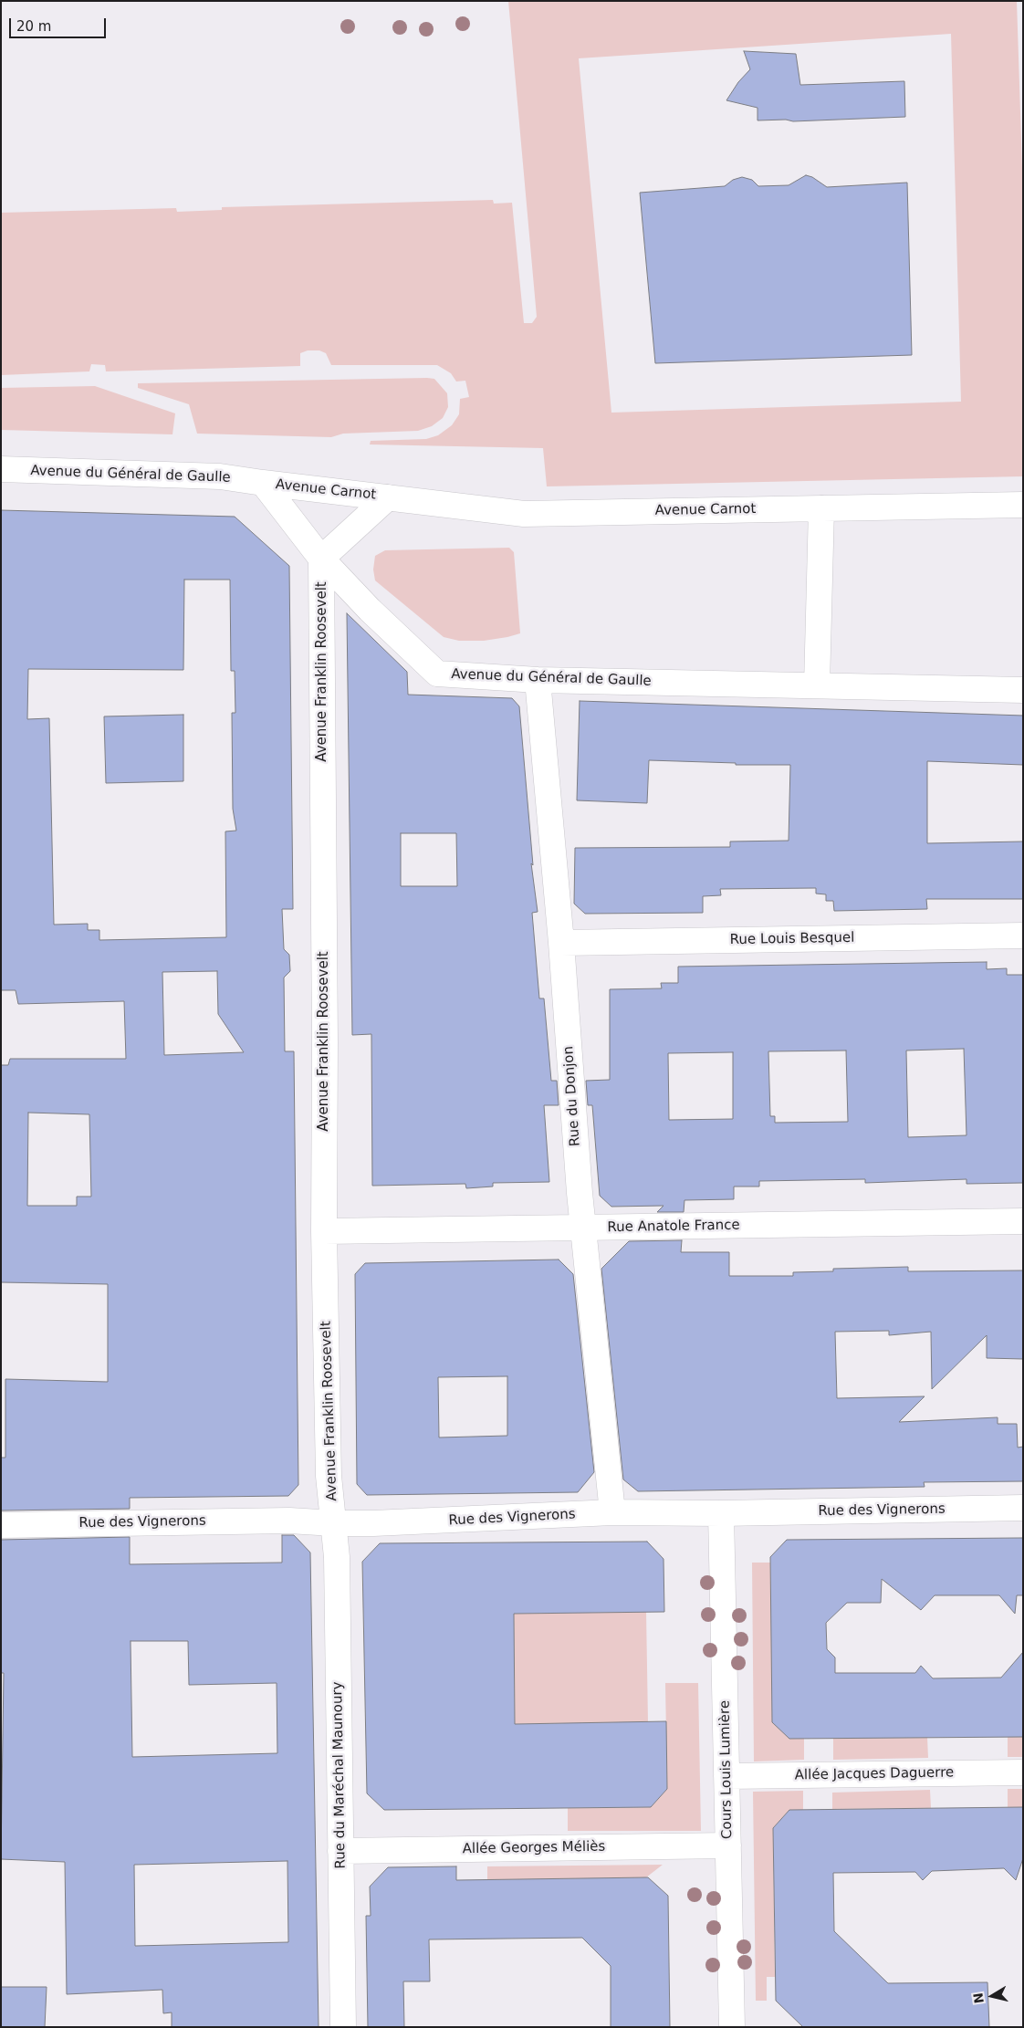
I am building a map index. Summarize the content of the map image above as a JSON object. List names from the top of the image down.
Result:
{
  "streets": {
    "street": [
      "Avenue du Général de Gaulle",
      "Avenue Carnot",
      "Avenue Franklin Roosevelt",
      "Rue Louis Besquel",
      "Rue du Donjon",
      "Rue Anatole France",
      "Rue des Vignerons",
      "Cours Louis Lumière",
      "Allée Jacques Daguerre",
      "Rue du Maréchal Maunoury",
      "Allée Georges Méliès"
    ]
  },
  "crossings": [
    ["Avenue du Général de Gaulle", "Avenue Carnot"],
    ["Avenue du Général de Gaulle", "Avenue Franklin Roosevelt"],
    ["Avenue du Général de Gaulle", "Rue du Donjon"],
    ["Avenue Carnot", "Avenue Franklin Roosevelt"],
    ["Avenue Franklin Roosevelt", "Rue Anatole France"],
    ["Avenue Franklin Roosevelt", "Rue des Vignerons"],
    ["Avenue Franklin Roosevelt", "Rue du Maréchal Maunoury"],
    ["Rue Louis Besquel", "Rue du Donjon"],
    ["Rue du Donjon", "Rue Anatole France"],
    ["Rue du Donjon", "Rue des Vignerons"],
    ["Rue des Vignerons", "Cours Louis Lumière"],
    ["Rue des Vignerons", "Rue du Maréchal Maunoury"],
    ["Cours Louis Lumière", "Allée Jacques Daguerre"],
    ["Cours Louis Lumière", "Allée Georges Méliès"],
    ["Rue du Maréchal Maunoury", "Allée Georges Méliès"]
  ],
  "scale_bar": "20 m",
  "north": "left"
}
